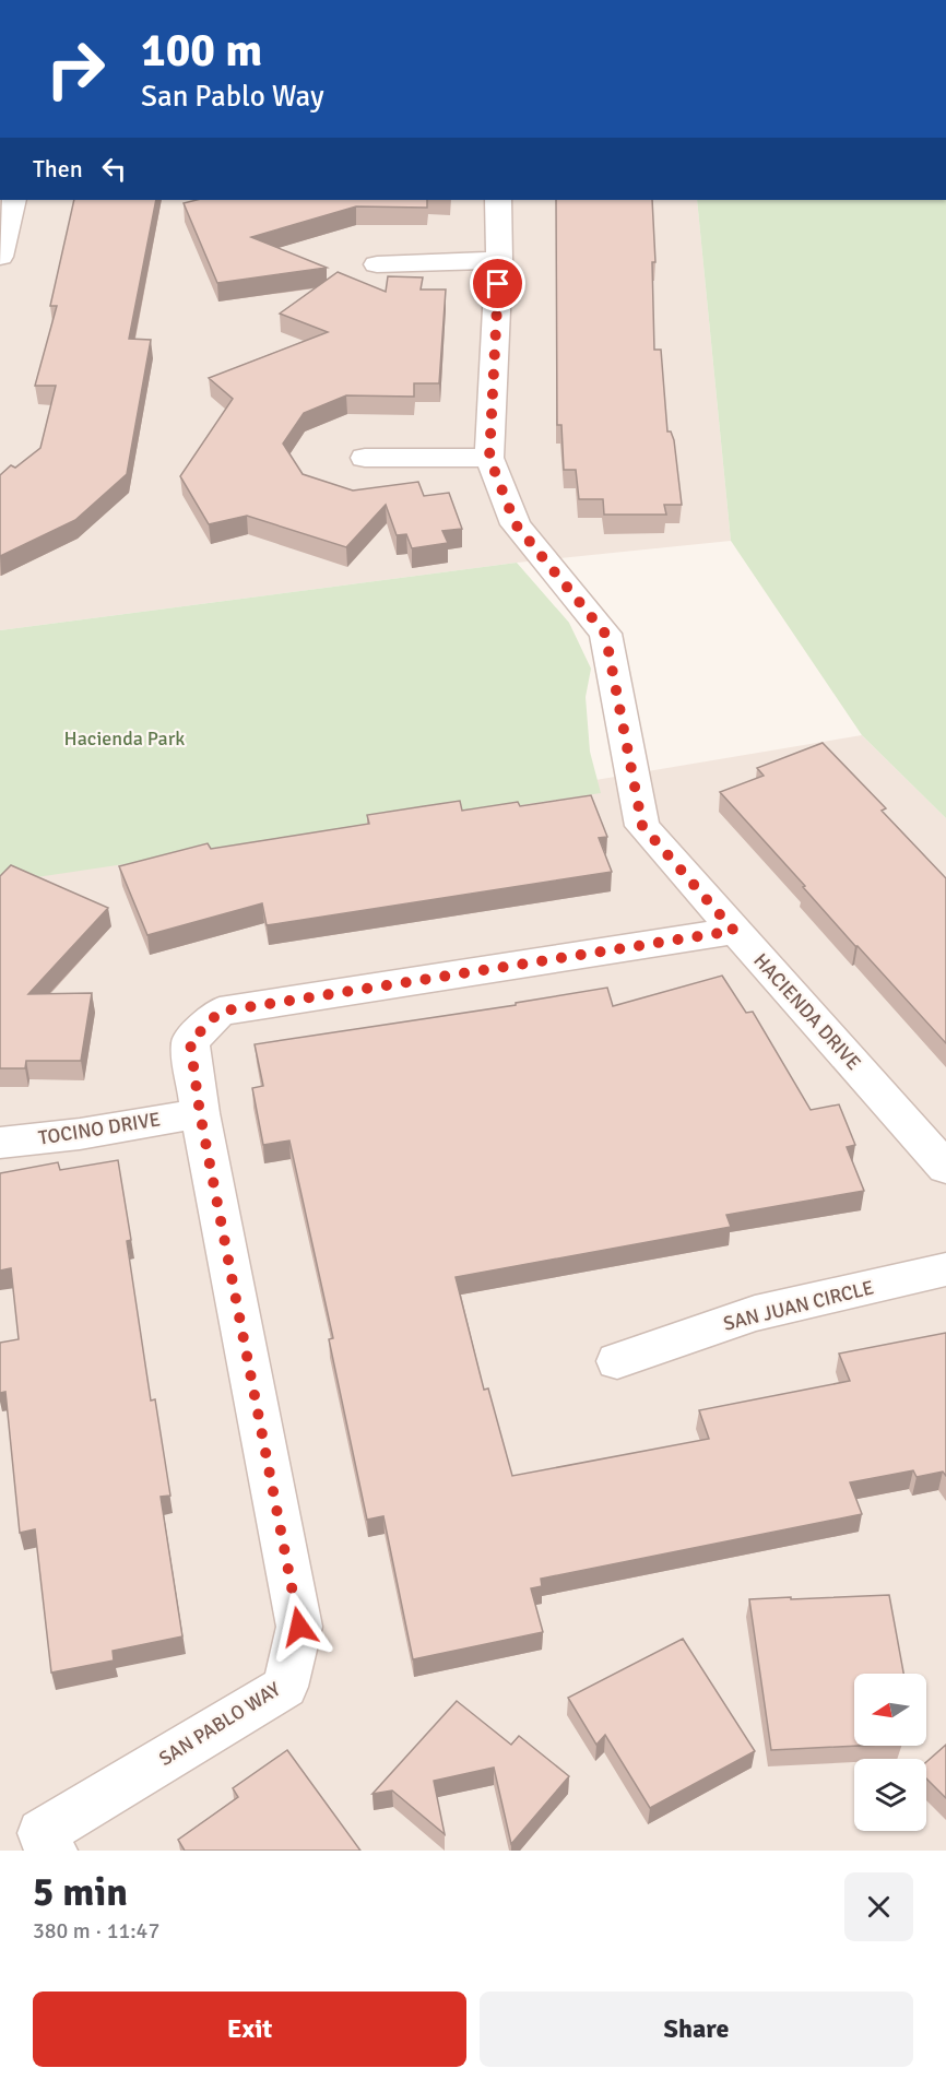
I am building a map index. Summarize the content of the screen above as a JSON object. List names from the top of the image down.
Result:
{
  "streets": {
    "street": [
      "HACIENDA DRIVE",
      "TOCINO DRIVE",
      "SAN JUAN CIRCLE",
      "SAN PABLO WAY"
    ]
  },
  "crossings": [
    ["HACIENDA DRIVE", "SAN PABLO WAY"],
    ["TOCINO DRIVE", "SAN PABLO WAY"]
  ],
  "parks": ["Hacienda Park"],
  "north": "left",
  "page": {
    "turn": ["100 m", "San Pablo Way"],
    "then": "Then",
    "heading": ["5 min", "380 m · 11:47"],
    "buttons": ["Exit", "Share"]
  }
}
